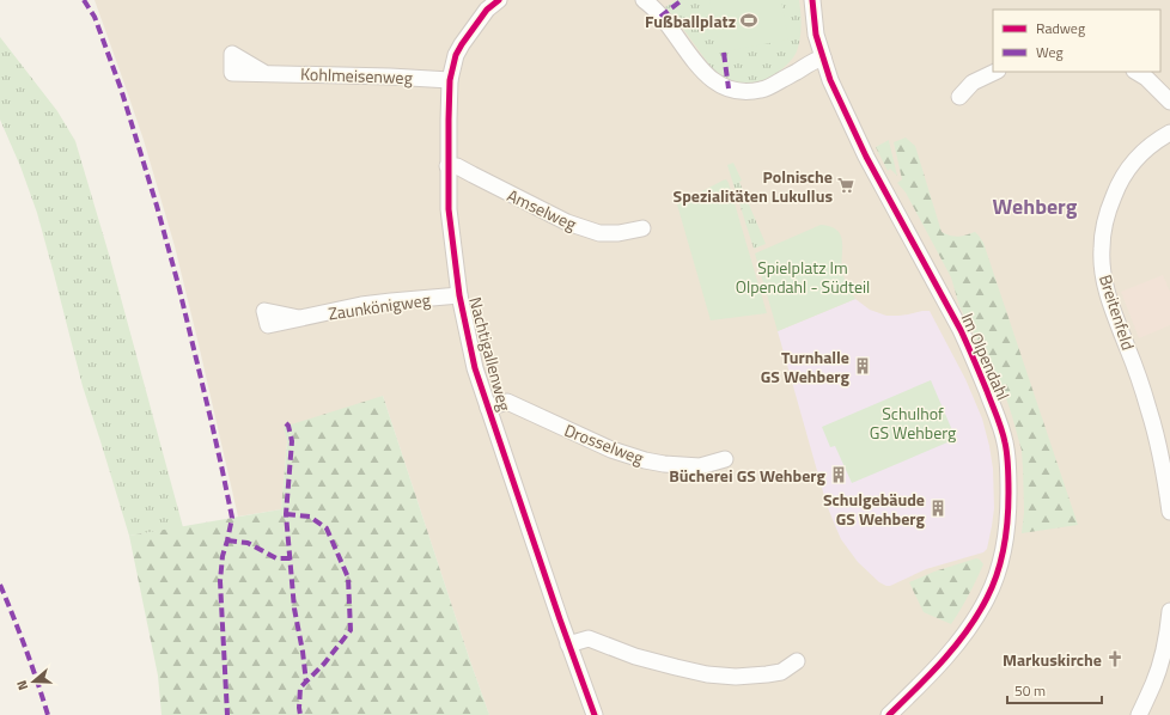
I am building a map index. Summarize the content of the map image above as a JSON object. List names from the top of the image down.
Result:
{
  "streets": {
    "street": [
      "Kohlmeisenweg",
      "Amselweg",
      "Zaunkönigweg",
      "Breitenfeld",
      "Nachtigallenweg",
      "Im Olpendahl",
      "Drosselweg"
    ]
  },
  "crossings": [
    ["Kohlmeisenweg", "Nachtigallenweg"],
    ["Amselweg", "Nachtigallenweg"],
    ["Zaunkönigweg", "Nachtigallenweg"],
    ["Nachtigallenweg", "Drosselweg"]
  ],
  "districts": ["Wehberg"],
  "parks": ["Spielplatz Im Olpendahl - Südteil", "Schulhof GS Wehberg"],
  "places": {
    "sports": ["Fußballplatz"],
    "supermarket": ["Polnische Spezialitäten Lukullus"],
    "building": ["Turnhalle GS Wehberg", "Bücherei GS Wehberg", "Schulgebäude GS Wehberg"],
    "church": ["Markuskirche"]
  },
  "legend": ["Radweg", "Weg"],
  "scale_bar": "50 m",
  "north": "left"
}
